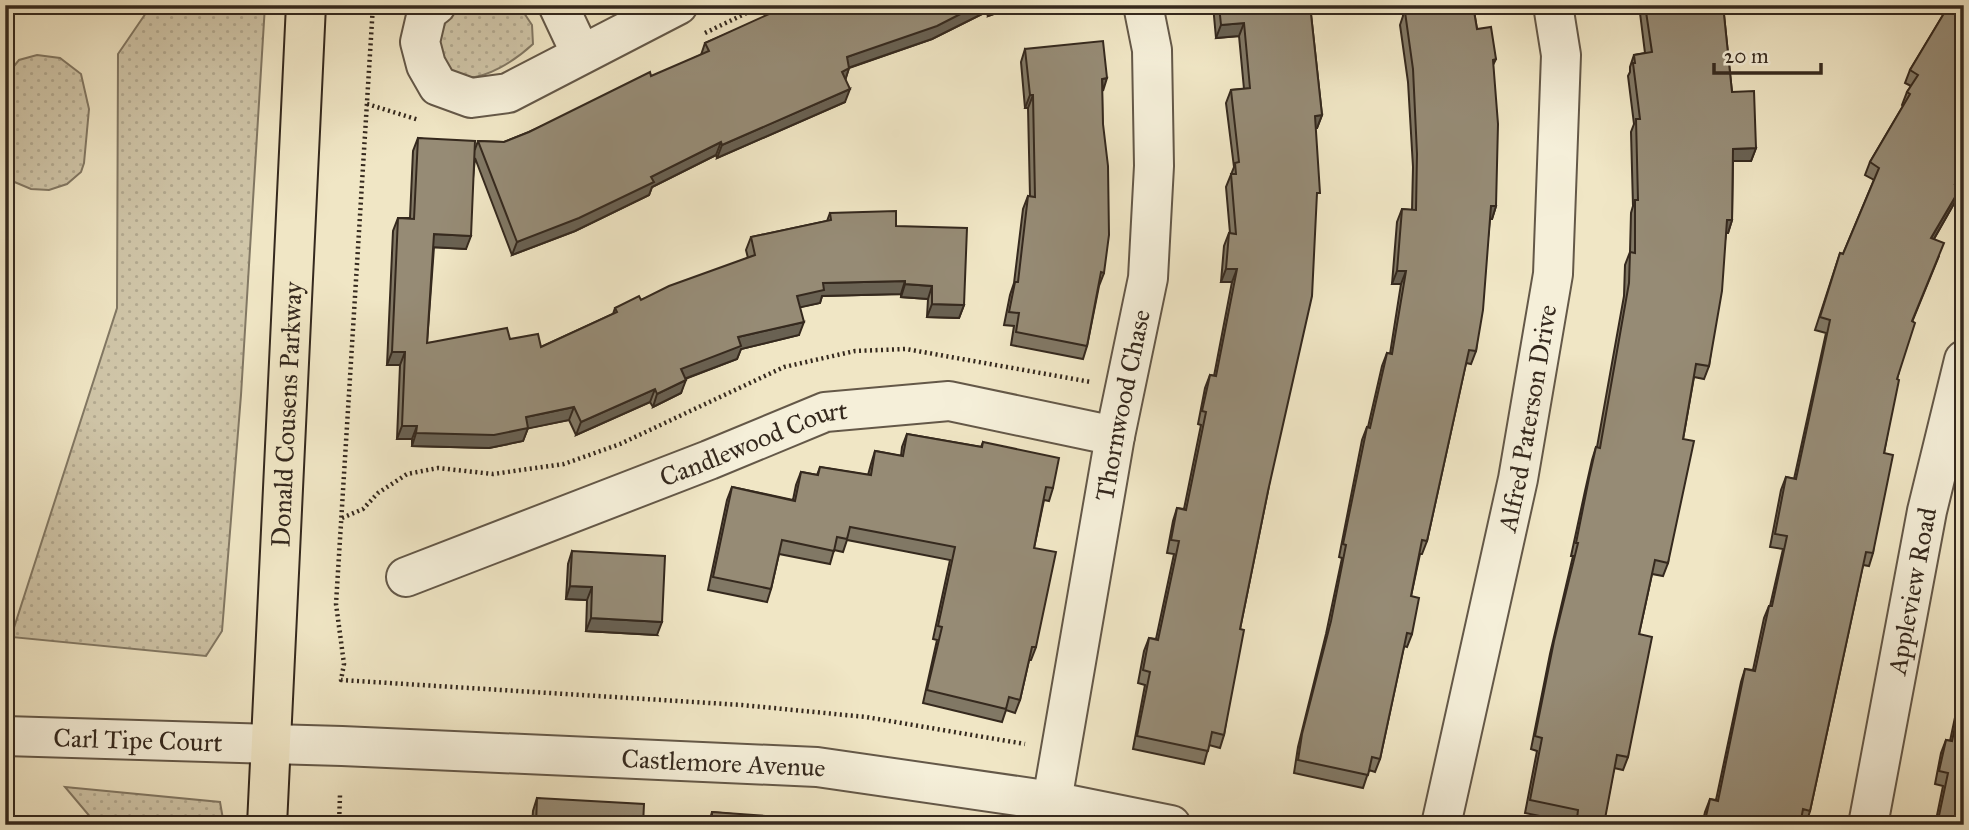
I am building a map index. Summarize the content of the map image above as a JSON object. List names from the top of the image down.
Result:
{
  "streets": {
    "main road": ["Donald Cousens Parkway"],
    "street": [
      "Thornwood Chase",
      "Alfred Paterson Drive",
      "Candlewood Court",
      "Appleview Road",
      "Carl Tipe Court",
      "Castlemore Avenue"
    ]
  },
  "crossings": [
    ["Thornwood Chase", "Candlewood Court"],
    ["Thornwood Chase", "Castlemore Avenue"],
    ["Donald Cousens Parkway", "Carl Tipe Court"],
    ["Donald Cousens Parkway", "Castlemore Avenue"],
    ["Carl Tipe Court", "Castlemore Avenue"]
  ],
  "scale_bar": "20 m"
}
